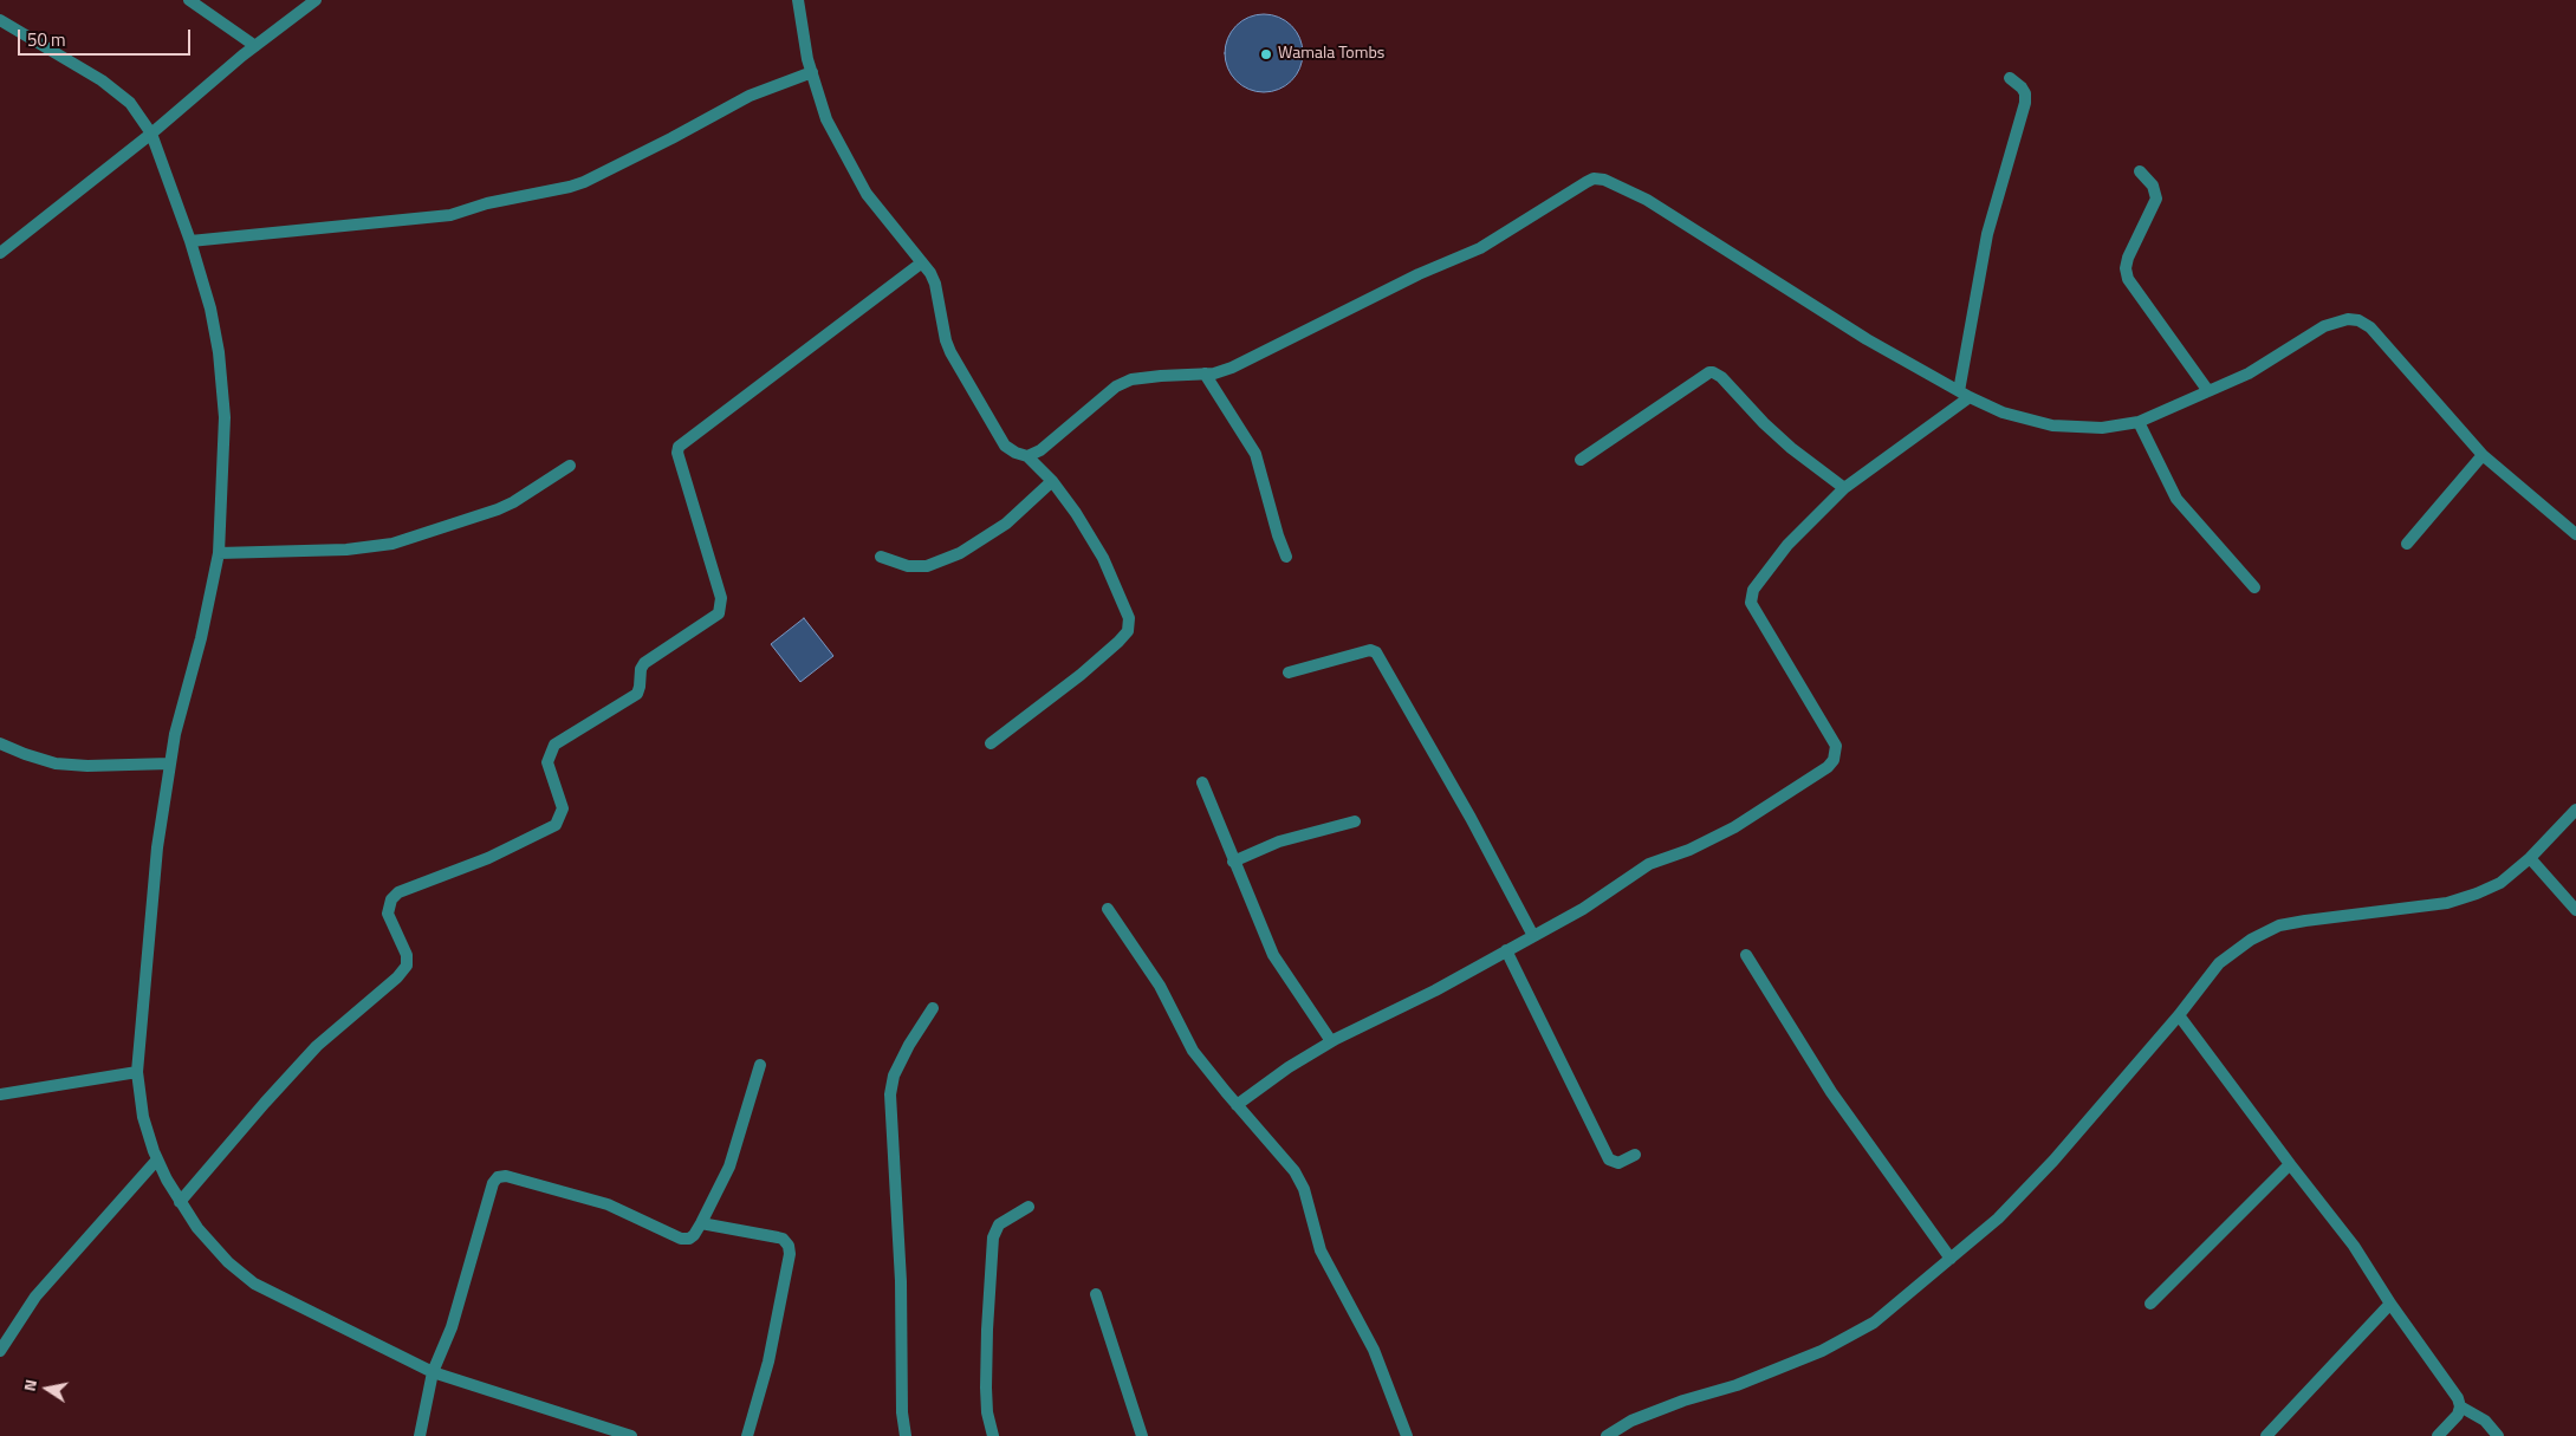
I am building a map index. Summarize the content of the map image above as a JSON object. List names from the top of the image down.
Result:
{
  "places": ["Wamala Tombs"],
  "scale_bar": "50 m",
  "north": "left"
}
